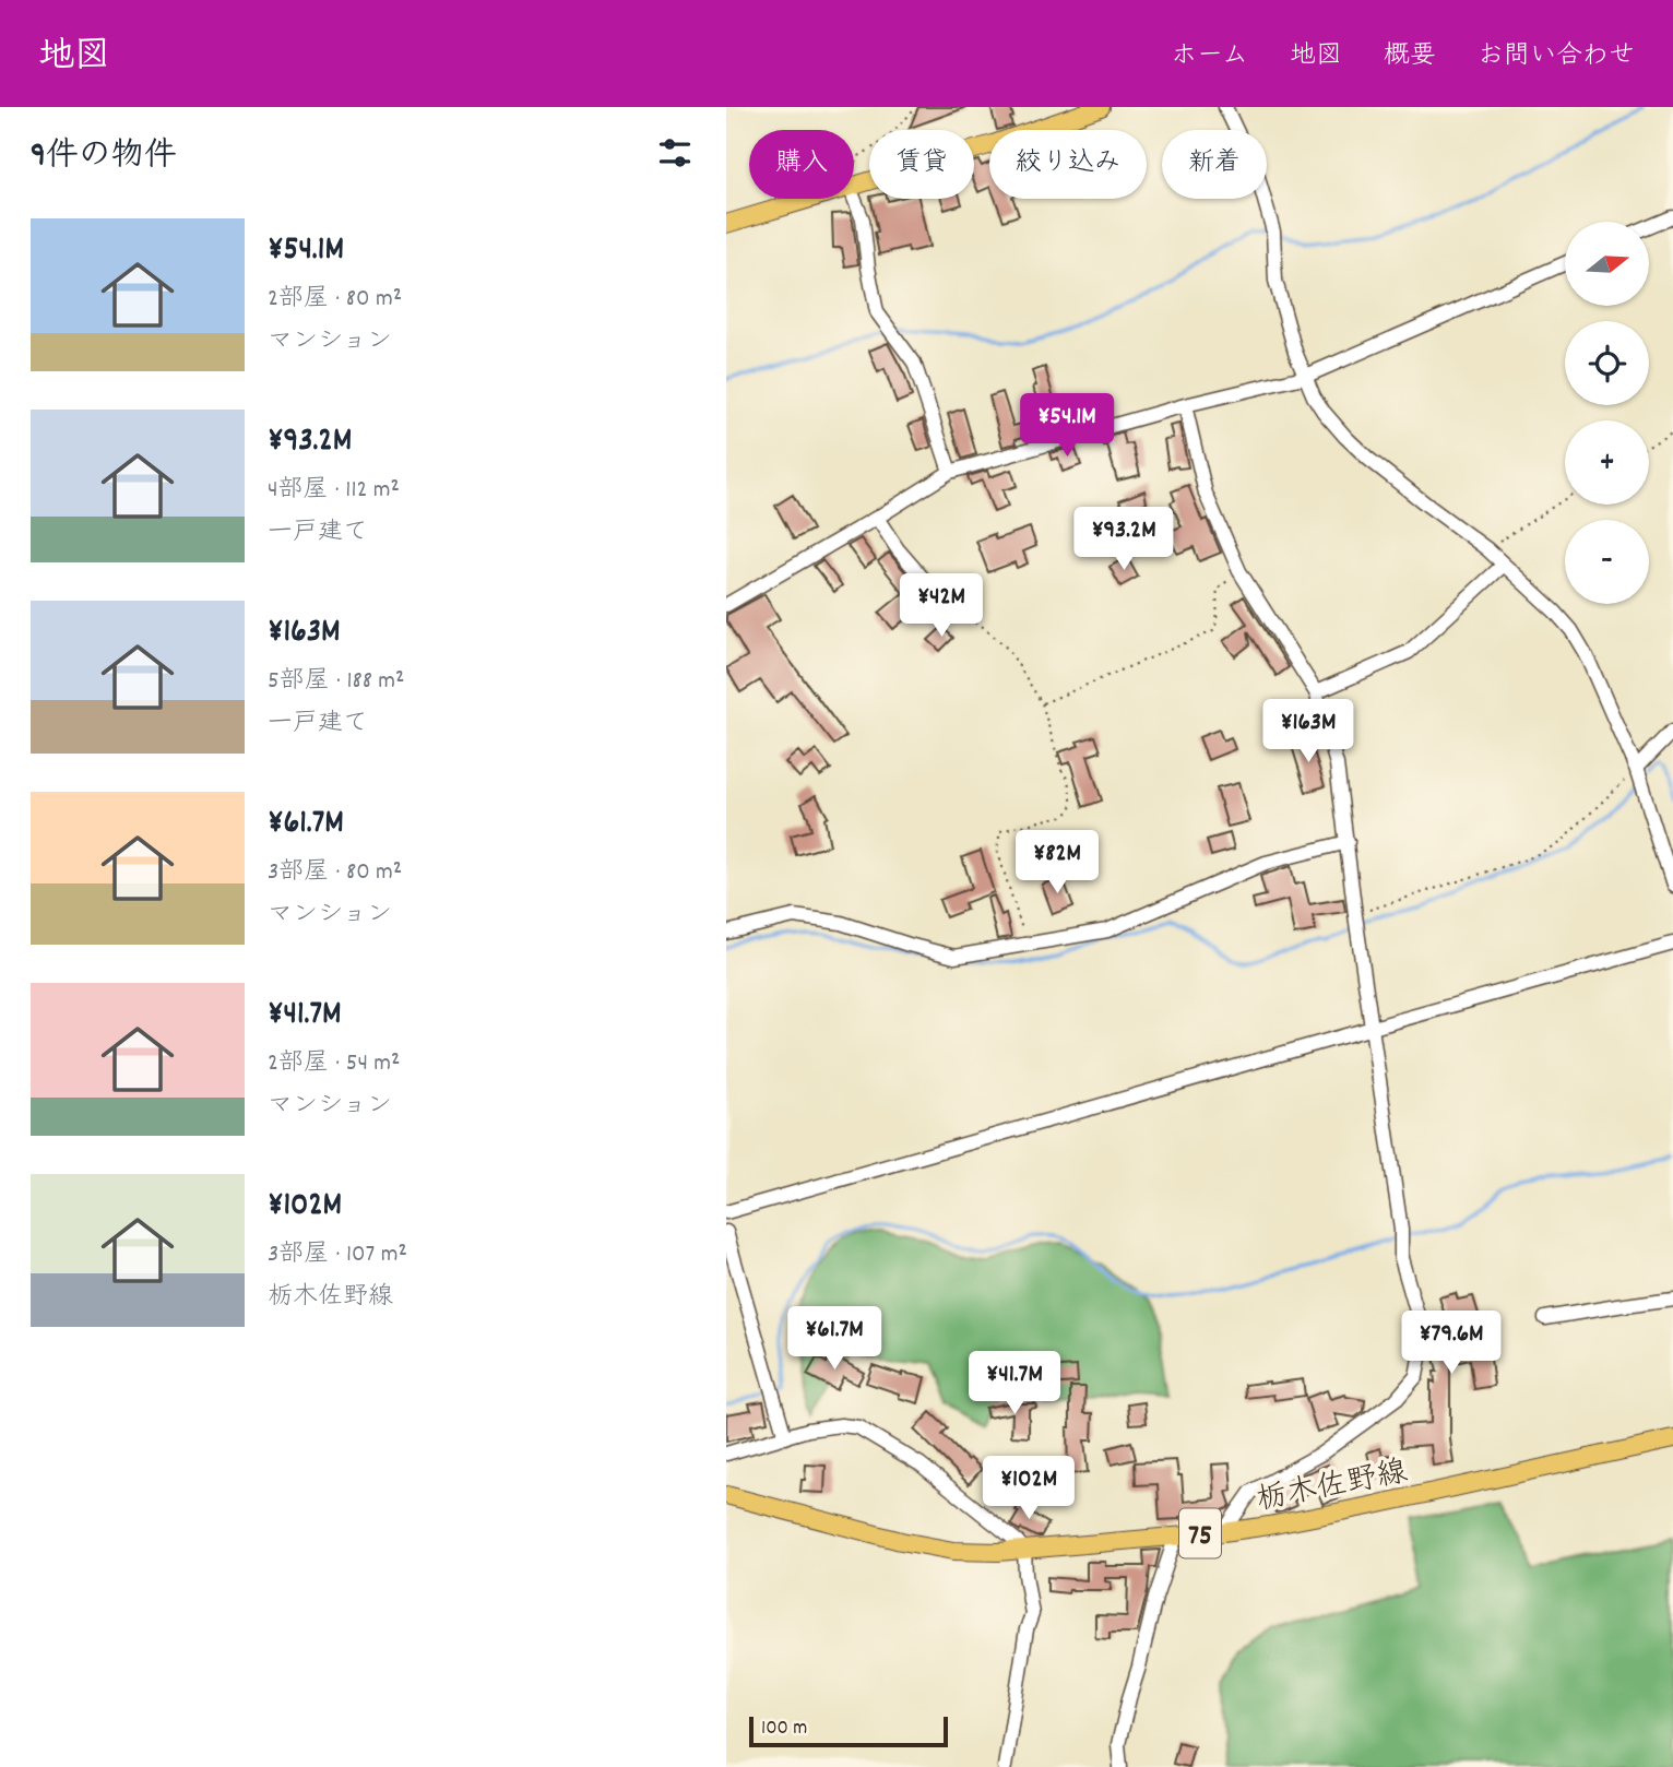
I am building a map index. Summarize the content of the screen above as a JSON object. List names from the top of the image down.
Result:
{
  "streets": {
    "main road": ["栃木佐野線", "75"]
  },
  "scale_bar": "100 m",
  "north": "right",
  "page": {
    "header": "地図",
    "nav": [
      "ホーム",
      "地図",
      "概要",
      "お問い合わせ"
    ],
    "heading": "9件の物件",
    "chip": [
      "購入",
      "賃貸",
      "絞り込み",
      "新着"
    ],
    "list": [
      {
        "name": "¥54.1M",
        "note": "2部屋 · 80 m² · マンション"
      },
      {
        "name": "¥93.2M",
        "note": "4部屋 · 112 m² · 一戸建て"
      },
      {
        "name": "¥163M",
        "note": "5部屋 · 188 m² · 一戸建て"
      },
      {
        "name": "¥61.7M",
        "note": "3部屋 · 80 m² · マンション"
      },
      {
        "name": "¥41.7M",
        "note": "2部屋 · 54 m² · マンション"
      },
      {
        "name": "¥102M",
        "note": "3部屋 · 107 m² · 栃木佐野線"
      }
    ],
    "map_buttons": ["+", "−"],
    "price": [
      "¥54.1M",
      "¥93.2M",
      "¥42M",
      "¥163M",
      "¥82M",
      "¥61.7M",
      "¥79.6M",
      "¥41.7M",
      "¥102M"
    ],
    "scale": "100 m"
  }
}
